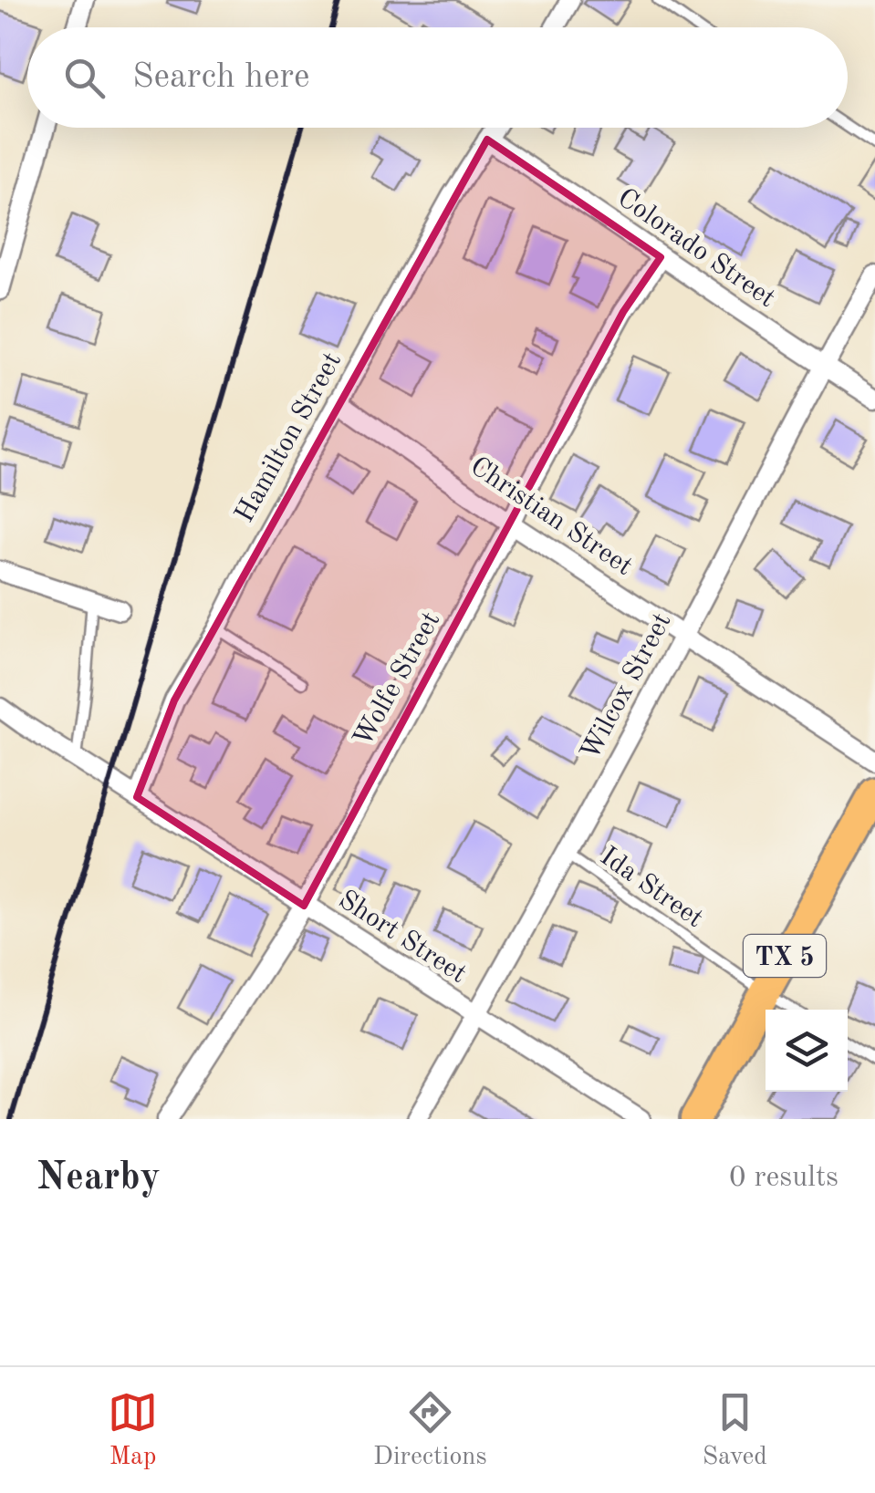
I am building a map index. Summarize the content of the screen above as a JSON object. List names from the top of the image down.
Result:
{
  "streets": {
    "main road": ["TX 5"],
    "street": [
      "Colorado Street",
      "Hamilton Street",
      "Christian Street",
      "Wolfe Street",
      "Wilcox Street",
      "Short Street"
    ],
    "lane": ["Ida Street"]
  },
  "crossings": [
    ["Colorado Street", "Hamilton Street"],
    ["Colorado Street", "Wolfe Street"],
    ["Colorado Street", "Wilcox Street"],
    ["Hamilton Street", "Christian Street"],
    ["Hamilton Street", "Short Street"],
    ["Christian Street", "Wolfe Street"],
    ["Christian Street", "Wilcox Street"],
    ["Wolfe Street", "Short Street"],
    ["Wilcox Street", "Ida Street"],
    ["Wilcox Street", "Short Street"],
    ["Ida Street", "TX 5"]
  ],
  "page": {
    "search": "Search here",
    "heading": ["Nearby", "0 results"],
    "nav": ["Map", "Directions", "Saved"]
  }
}
